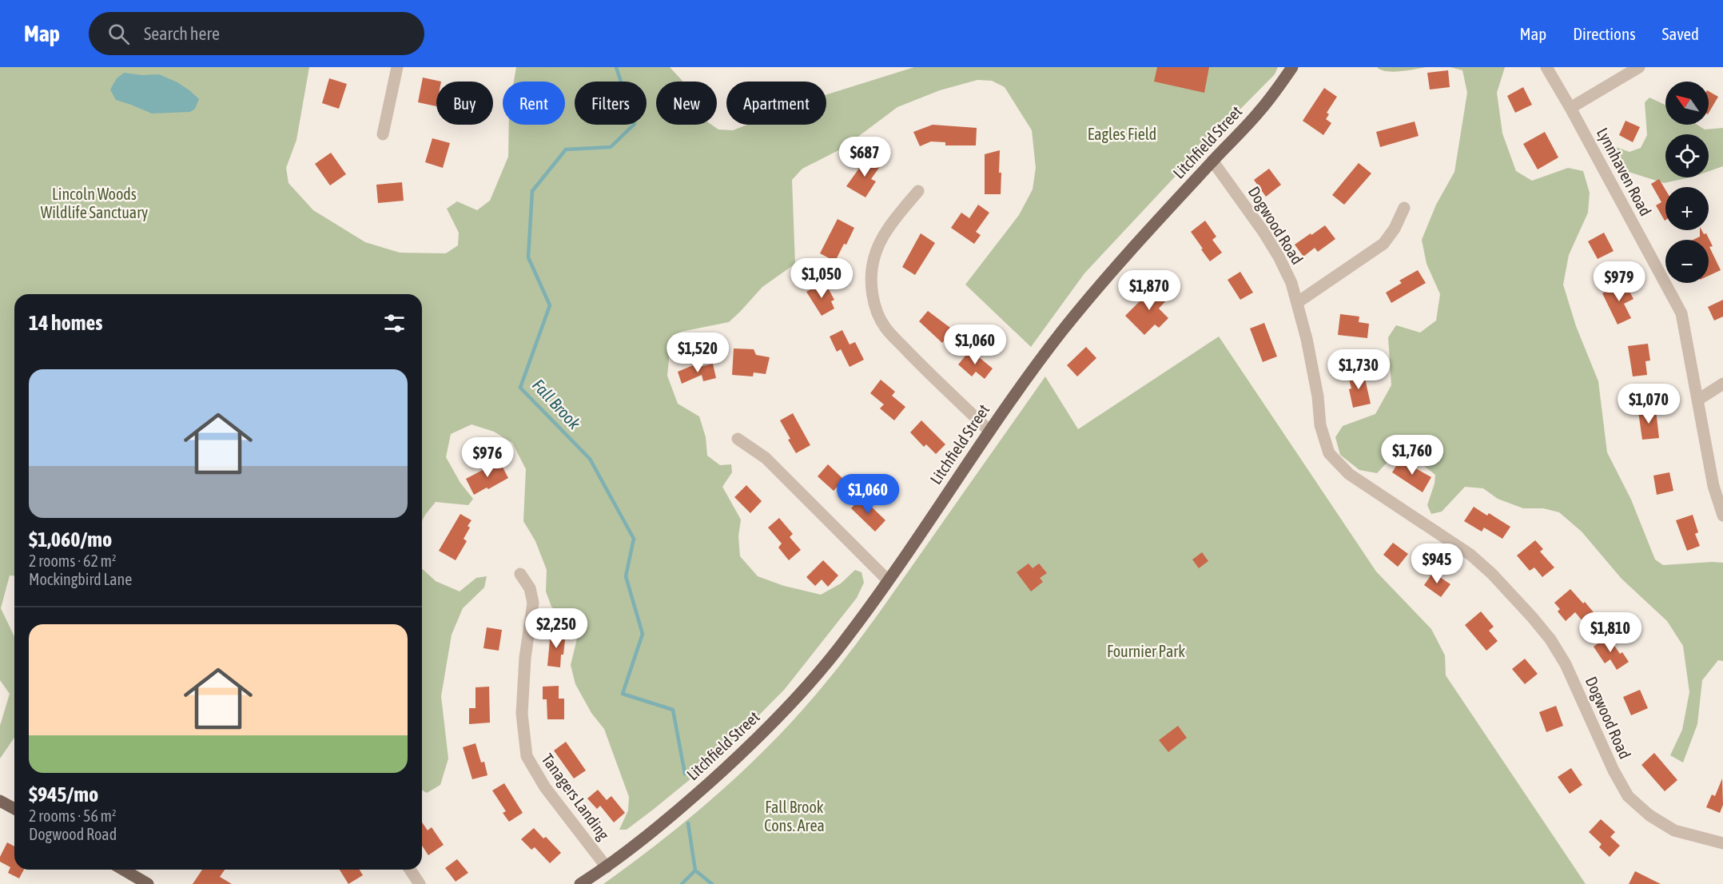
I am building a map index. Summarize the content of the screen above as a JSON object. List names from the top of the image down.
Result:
{
  "streets": {
    "main road": ["Litchfield Street"],
    "street": ["Lynnhaven Road", "Dogwood Road", "Tanagers Landing"]
  },
  "crossings": [
    ["Litchfield Street", "Dogwood Road"],
    ["Litchfield Street", "Tanagers Landing"]
  ],
  "water": ["Fall Brook"],
  "parks": [
    "Eagles Field",
    "Lincoln Woods Wildlife Sanctuary",
    "Fournier Park",
    "Fall Brook Cons. Area"
  ],
  "north": "top left",
  "page": {
    "header": "Map",
    "search": "Search here",
    "nav": ["Map", "Directions", "Saved"],
    "map_buttons": ["+", "−"],
    "chip": [
      "Buy",
      "Rent",
      "Filters",
      "New",
      "Apartment"
    ],
    "price": [
      "$687",
      "$1,050",
      "$979",
      "$1,870",
      "$1,060",
      "$1,520",
      "$1,730",
      "$1,070",
      "$1,760",
      "$976",
      "$1,060",
      "$945",
      "$2,250",
      "$1,810"
    ],
    "heading": "14 homes",
    "list": [
      {
        "name": "$1,060/mo",
        "note": "2 rooms · 62 m² · Mockingbird Lane"
      },
      {
        "name": "$945/mo",
        "note": "2 rooms · 56 m² · Dogwood Road"
      }
    ]
  }
}
